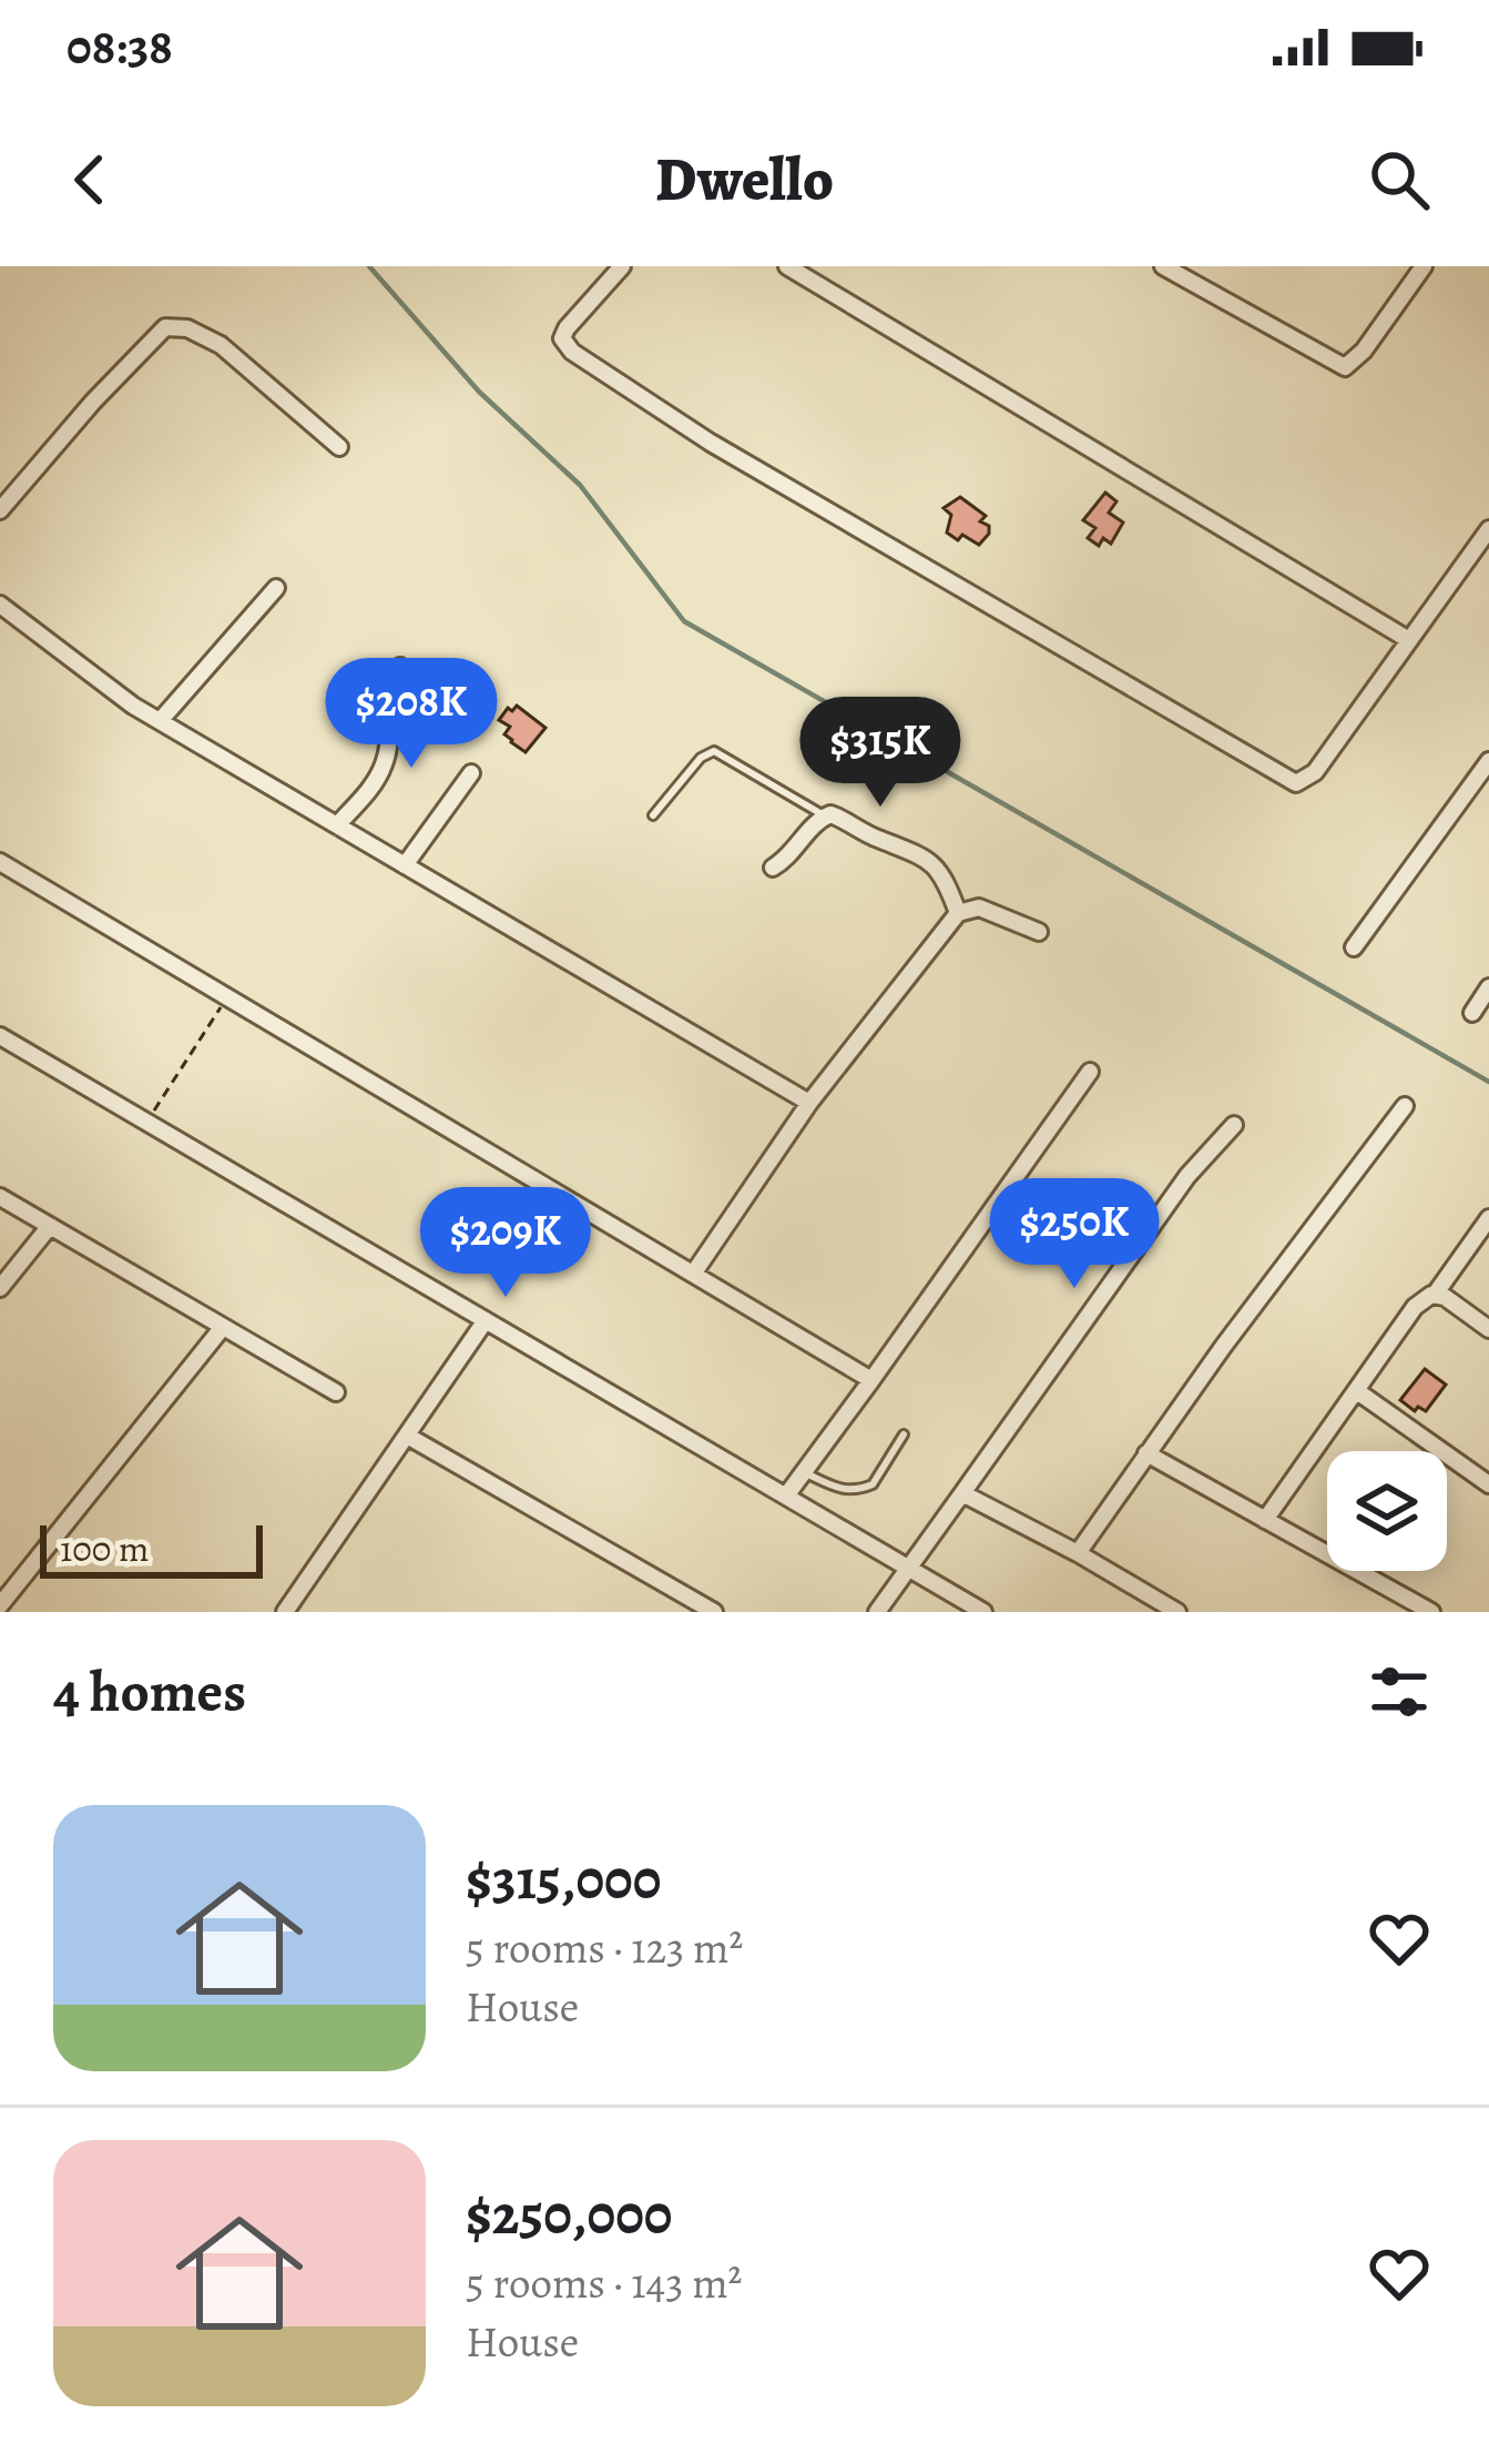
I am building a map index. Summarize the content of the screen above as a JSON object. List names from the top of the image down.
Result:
{
  "scale_bar": "100 m",
  "page": {
    "status": "08:38",
    "header": "Dwello",
    "price": [
      "$208K",
      "$315K",
      "$250K",
      "$209K"
    ],
    "scale": "100 m",
    "heading": "4 homes",
    "list": [
      {
        "name": "$315,000",
        "note": "5 rooms · 123 m² · House"
      },
      {
        "name": "$250,000",
        "note": "5 rooms · 143 m² · House"
      }
    ]
  }
}
